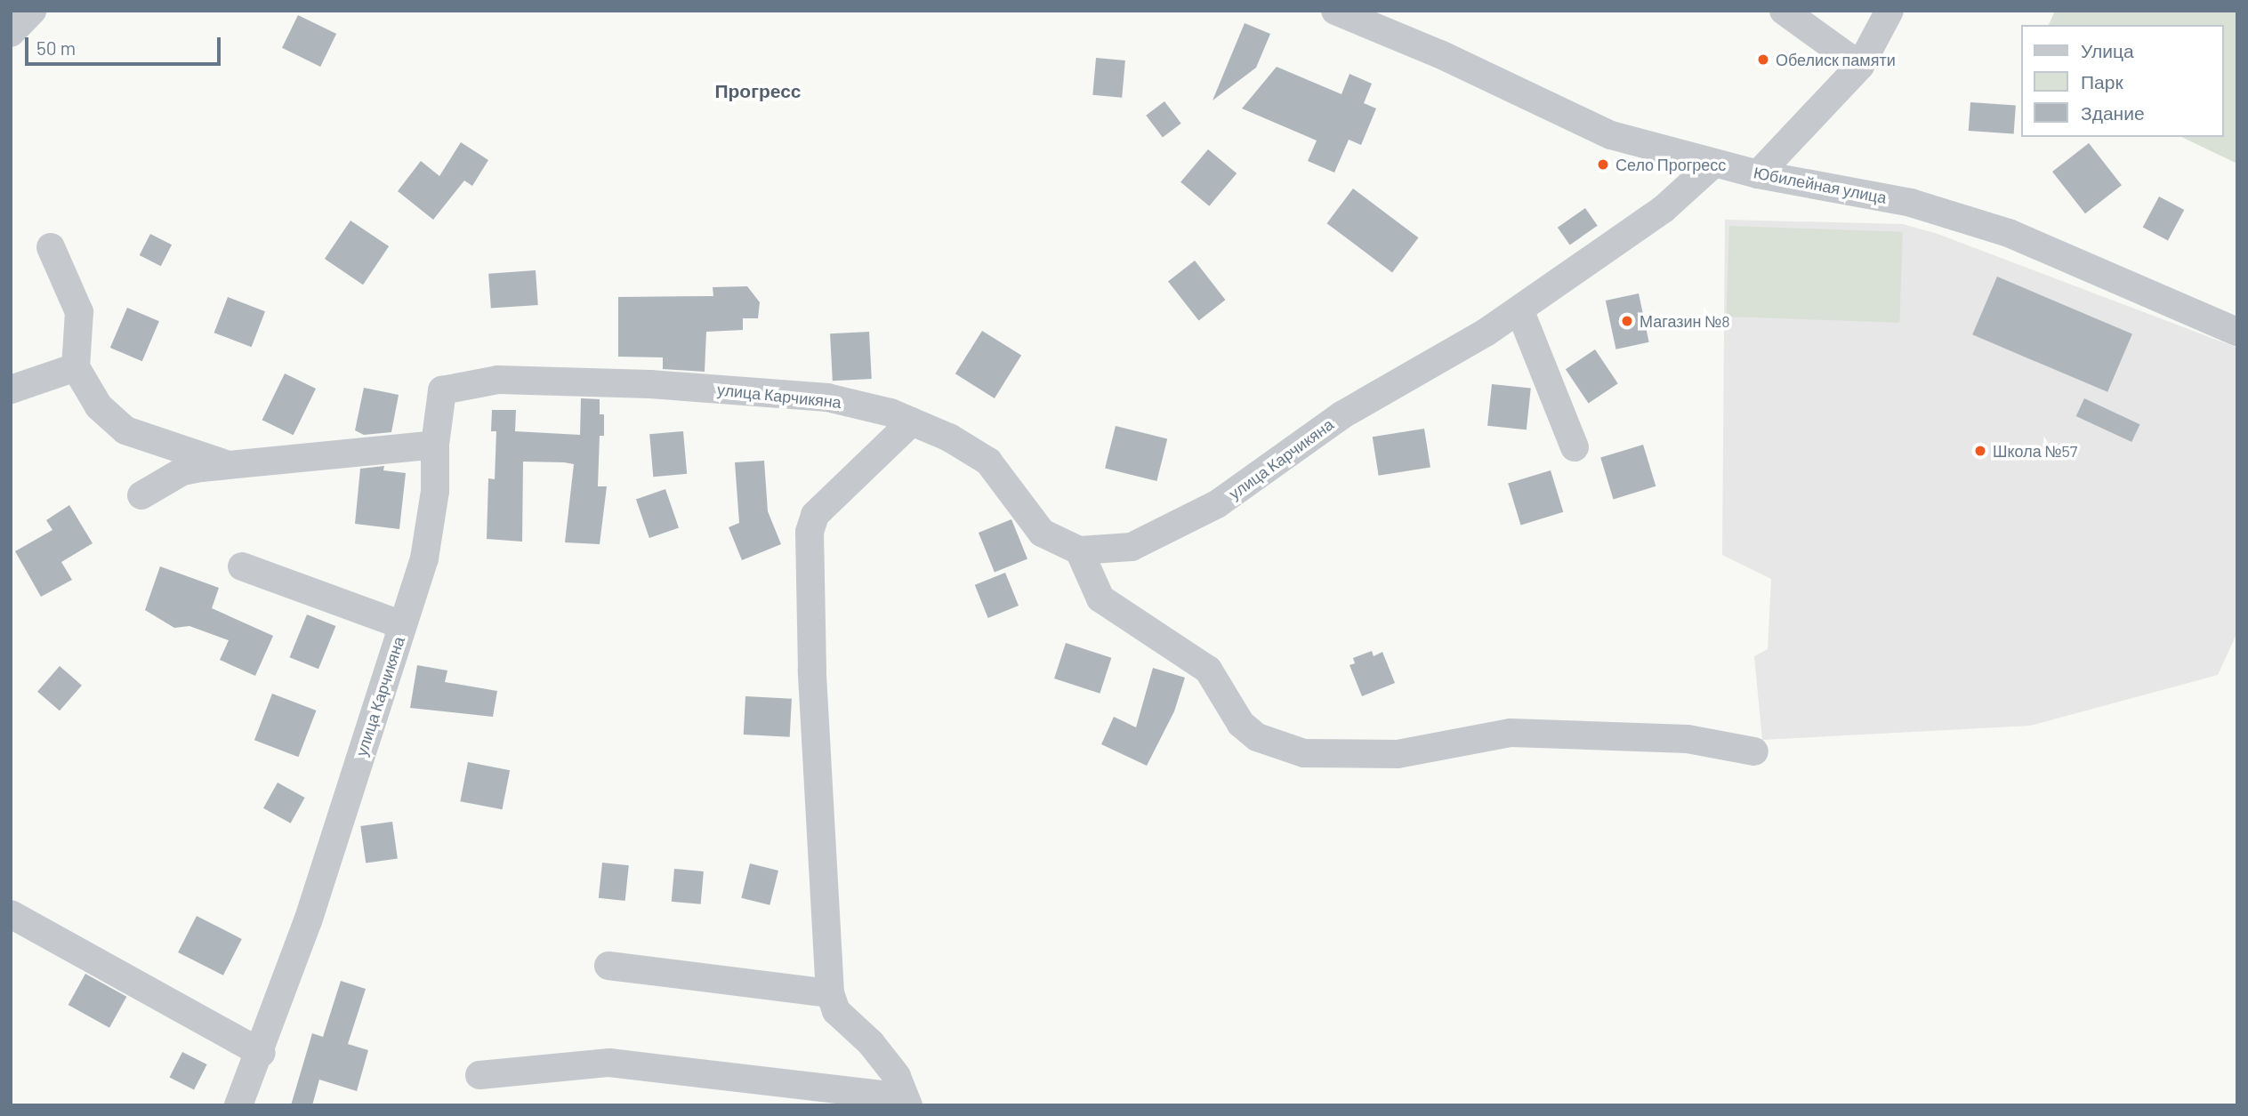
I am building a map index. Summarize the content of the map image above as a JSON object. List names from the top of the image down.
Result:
{
  "streets": {
    "street": ["Юбилейная улица", "улица Карчикяна"]
  },
  "crossings": [
    ["Юбилейная улица", "улица Карчикяна"]
  ],
  "districts": ["Прогресс"],
  "places": [
    "Обелиск памяти",
    "Село Прогресс",
    "Магазин №8",
    "Школа №57"
  ],
  "legend": ["Улица", "Парк", "Здание"],
  "scale_bar": "50 m"
}
